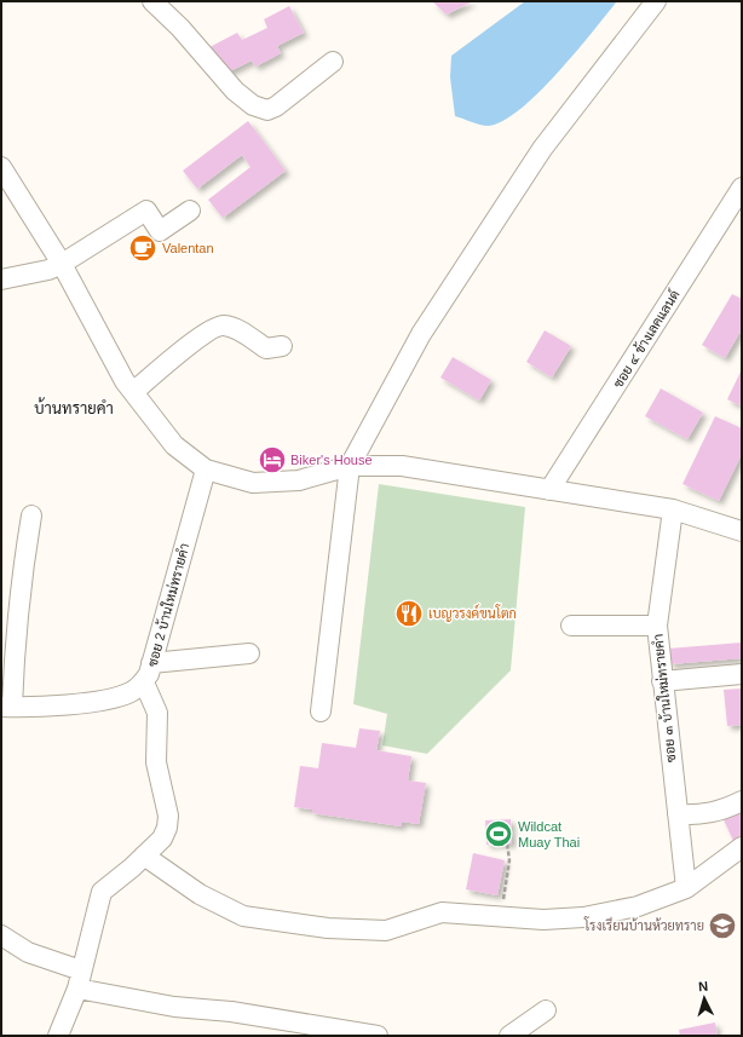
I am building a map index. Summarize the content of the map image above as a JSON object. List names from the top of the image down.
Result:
{
  "streets": {
    "street": ["ซอย ๔ ข้างเลคแลนด์", "ซอย 2 บ้านใหม่ทรายคำ", "ซอย ๓ บ้านใหม่ทรายคำ"]
  },
  "districts": ["บ้านทรายคำ"],
  "places": {
    "cafe": ["Valentan"],
    "hotel": ["Biker's House"],
    "restaurant": ["เบญวรงค์ขนโตก"],
    "sports": ["Wildcat Muay Thai"],
    "school or university": ["โรงเรียนบ้านห้วยทราย"]
  },
  "north": "top"
}
